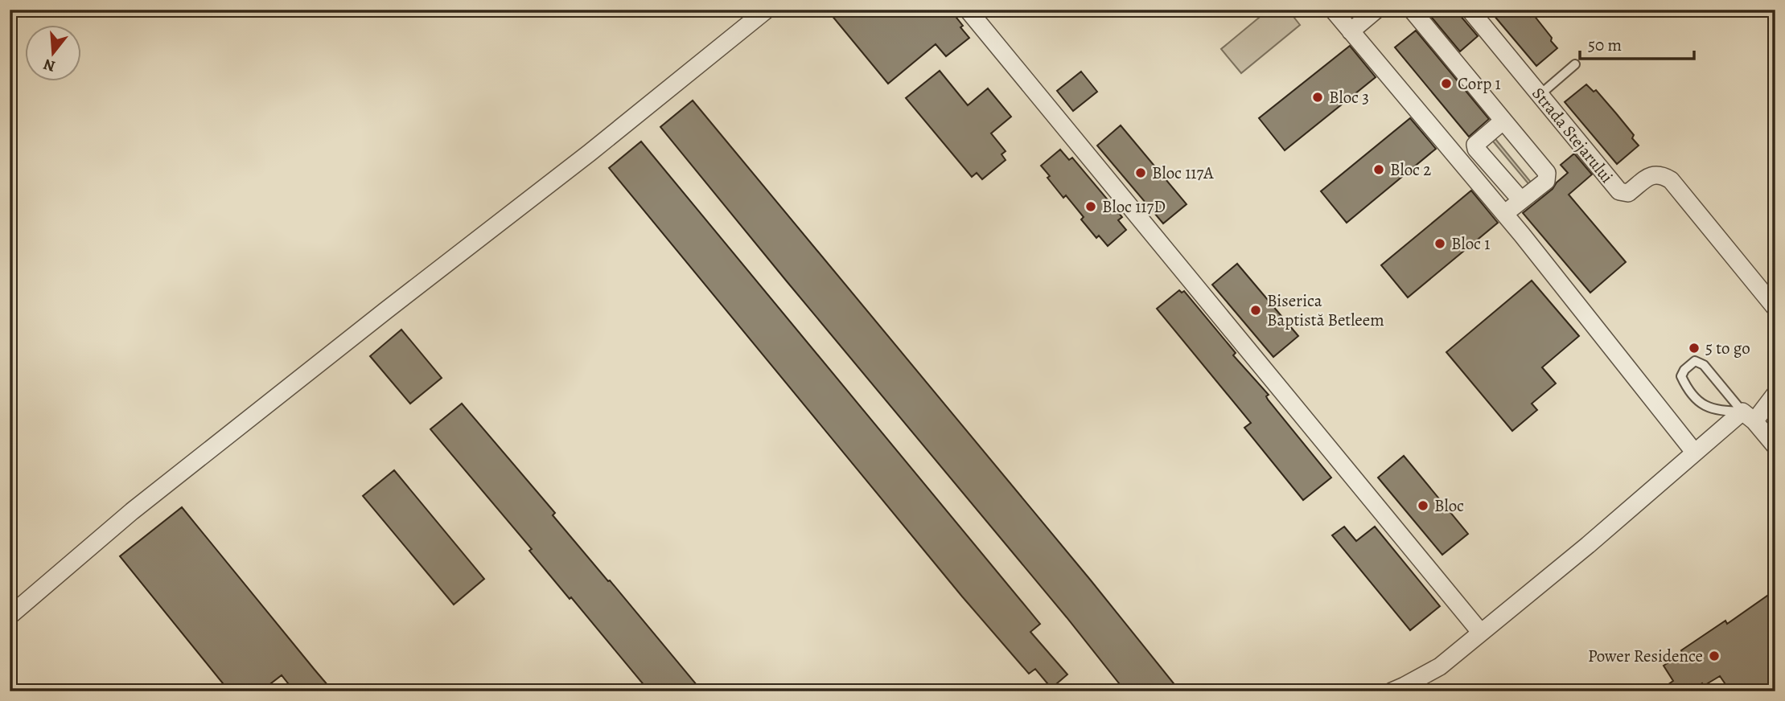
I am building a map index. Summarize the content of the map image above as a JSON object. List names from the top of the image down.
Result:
{
  "streets": {
    "street": ["Strada Stejarului"]
  },
  "places": [
    "Corp 1",
    "Bloc 3",
    "Bloc 2",
    "Bloc 117A",
    "Bloc 117D",
    "Bloc 1",
    "Biserica Baptistă Betleem",
    "5 to go",
    "Bloc",
    "Power Residence"
  ],
  "scale_bar": "50 m",
  "north": "bottom"
}
